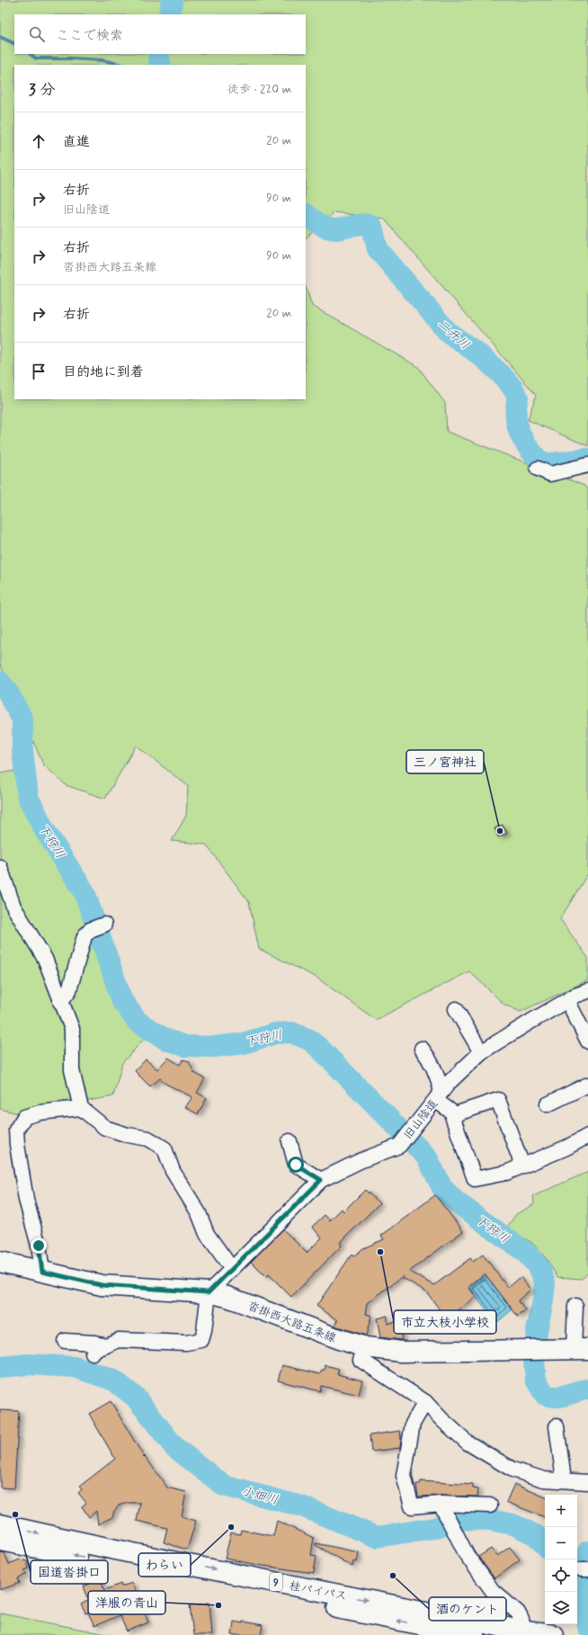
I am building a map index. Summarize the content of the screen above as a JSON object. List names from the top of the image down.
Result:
{
  "streets": {
    "main road": ["沓掛西大路五条線", "9", "桂バイパス"],
    "street": ["旧山陰道"]
  },
  "crossings": [
    ["旧山陰道", "沓掛西大路五条線"]
  ],
  "water": ["二升川", "下狩川", "小畑川"],
  "places": [
    "三ノ宮神社",
    "市立大枝小学校",
    "国道沓掛口",
    "わらい",
    "酒のケント",
    "洋服の青山"
  ],
  "page": {
    "search": "ここで検索",
    "heading": ["3 分", "徒歩 · 220 m"],
    "list": [
      ["直進", "20 m"],
      ["右折", "旧山陰道", "90 m"],
      ["右折", "沓掛西大路五条線", "90 m"],
      ["右折", "20 m"],
      "目的地に到着"
    ],
    "map_buttons": ["+", "−"]
  }
}
